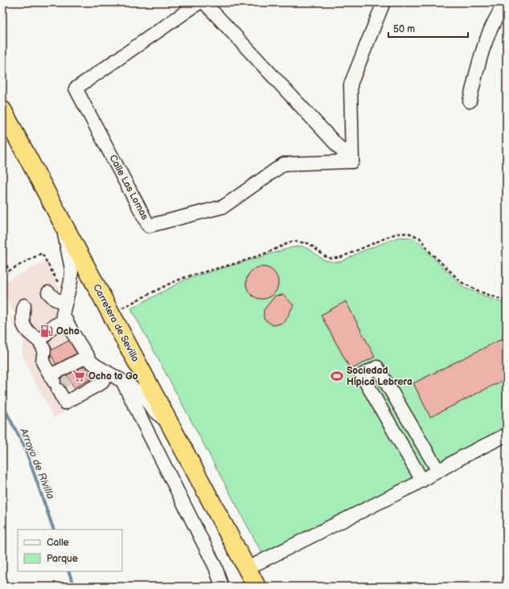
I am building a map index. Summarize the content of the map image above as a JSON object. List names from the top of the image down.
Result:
{
  "streets": {
    "highway": ["Carretera de Sevilla"],
    "street": ["Calle Las Lomas"]
  },
  "water": ["Arroyo de Rivilla"],
  "places": {
    "fuel station": ["Ocho"],
    "supermarket": ["Ocho to Go"],
    "sports": ["Sociedad Hípica Lebrera"]
  },
  "legend": ["Calle", "Parque"],
  "scale_bar": "50 m"
}
